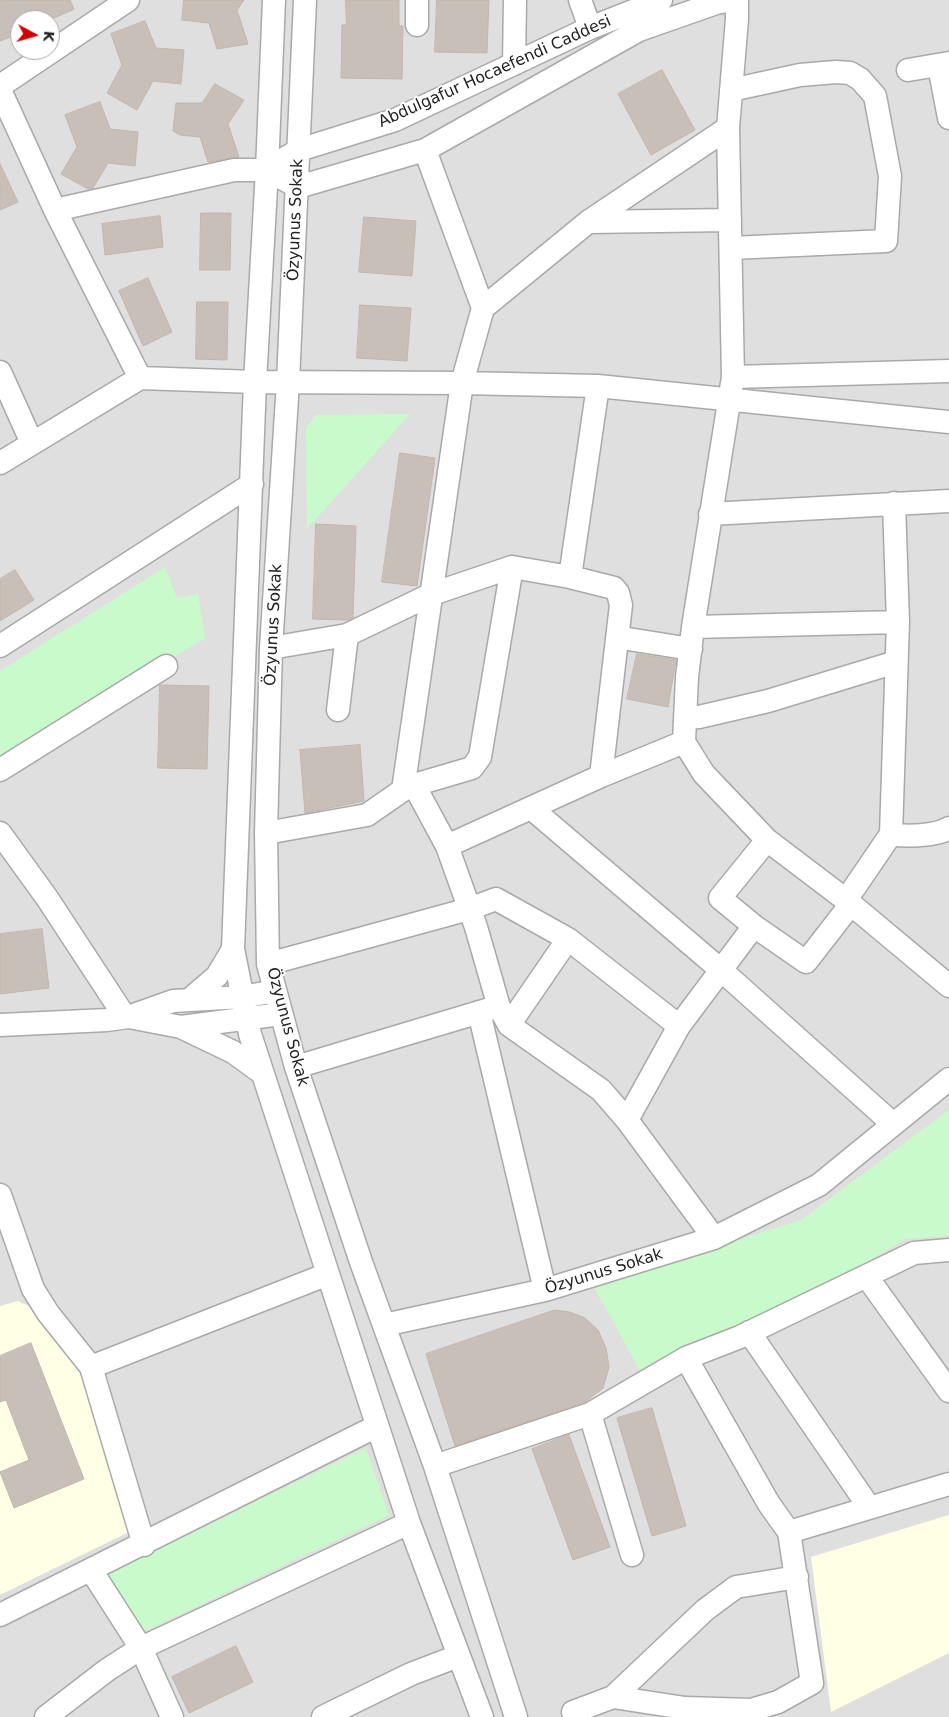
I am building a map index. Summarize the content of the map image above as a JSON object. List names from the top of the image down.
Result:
{
  "streets": {
    "street": ["Abdulgafur Hocaefendi Caddesi", "Özyunus Sokak"]
  },
  "crossings": [
    ["Abdulgafur Hocaefendi Caddesi", "Özyunus Sokak"]
  ],
  "north": "right"
}
